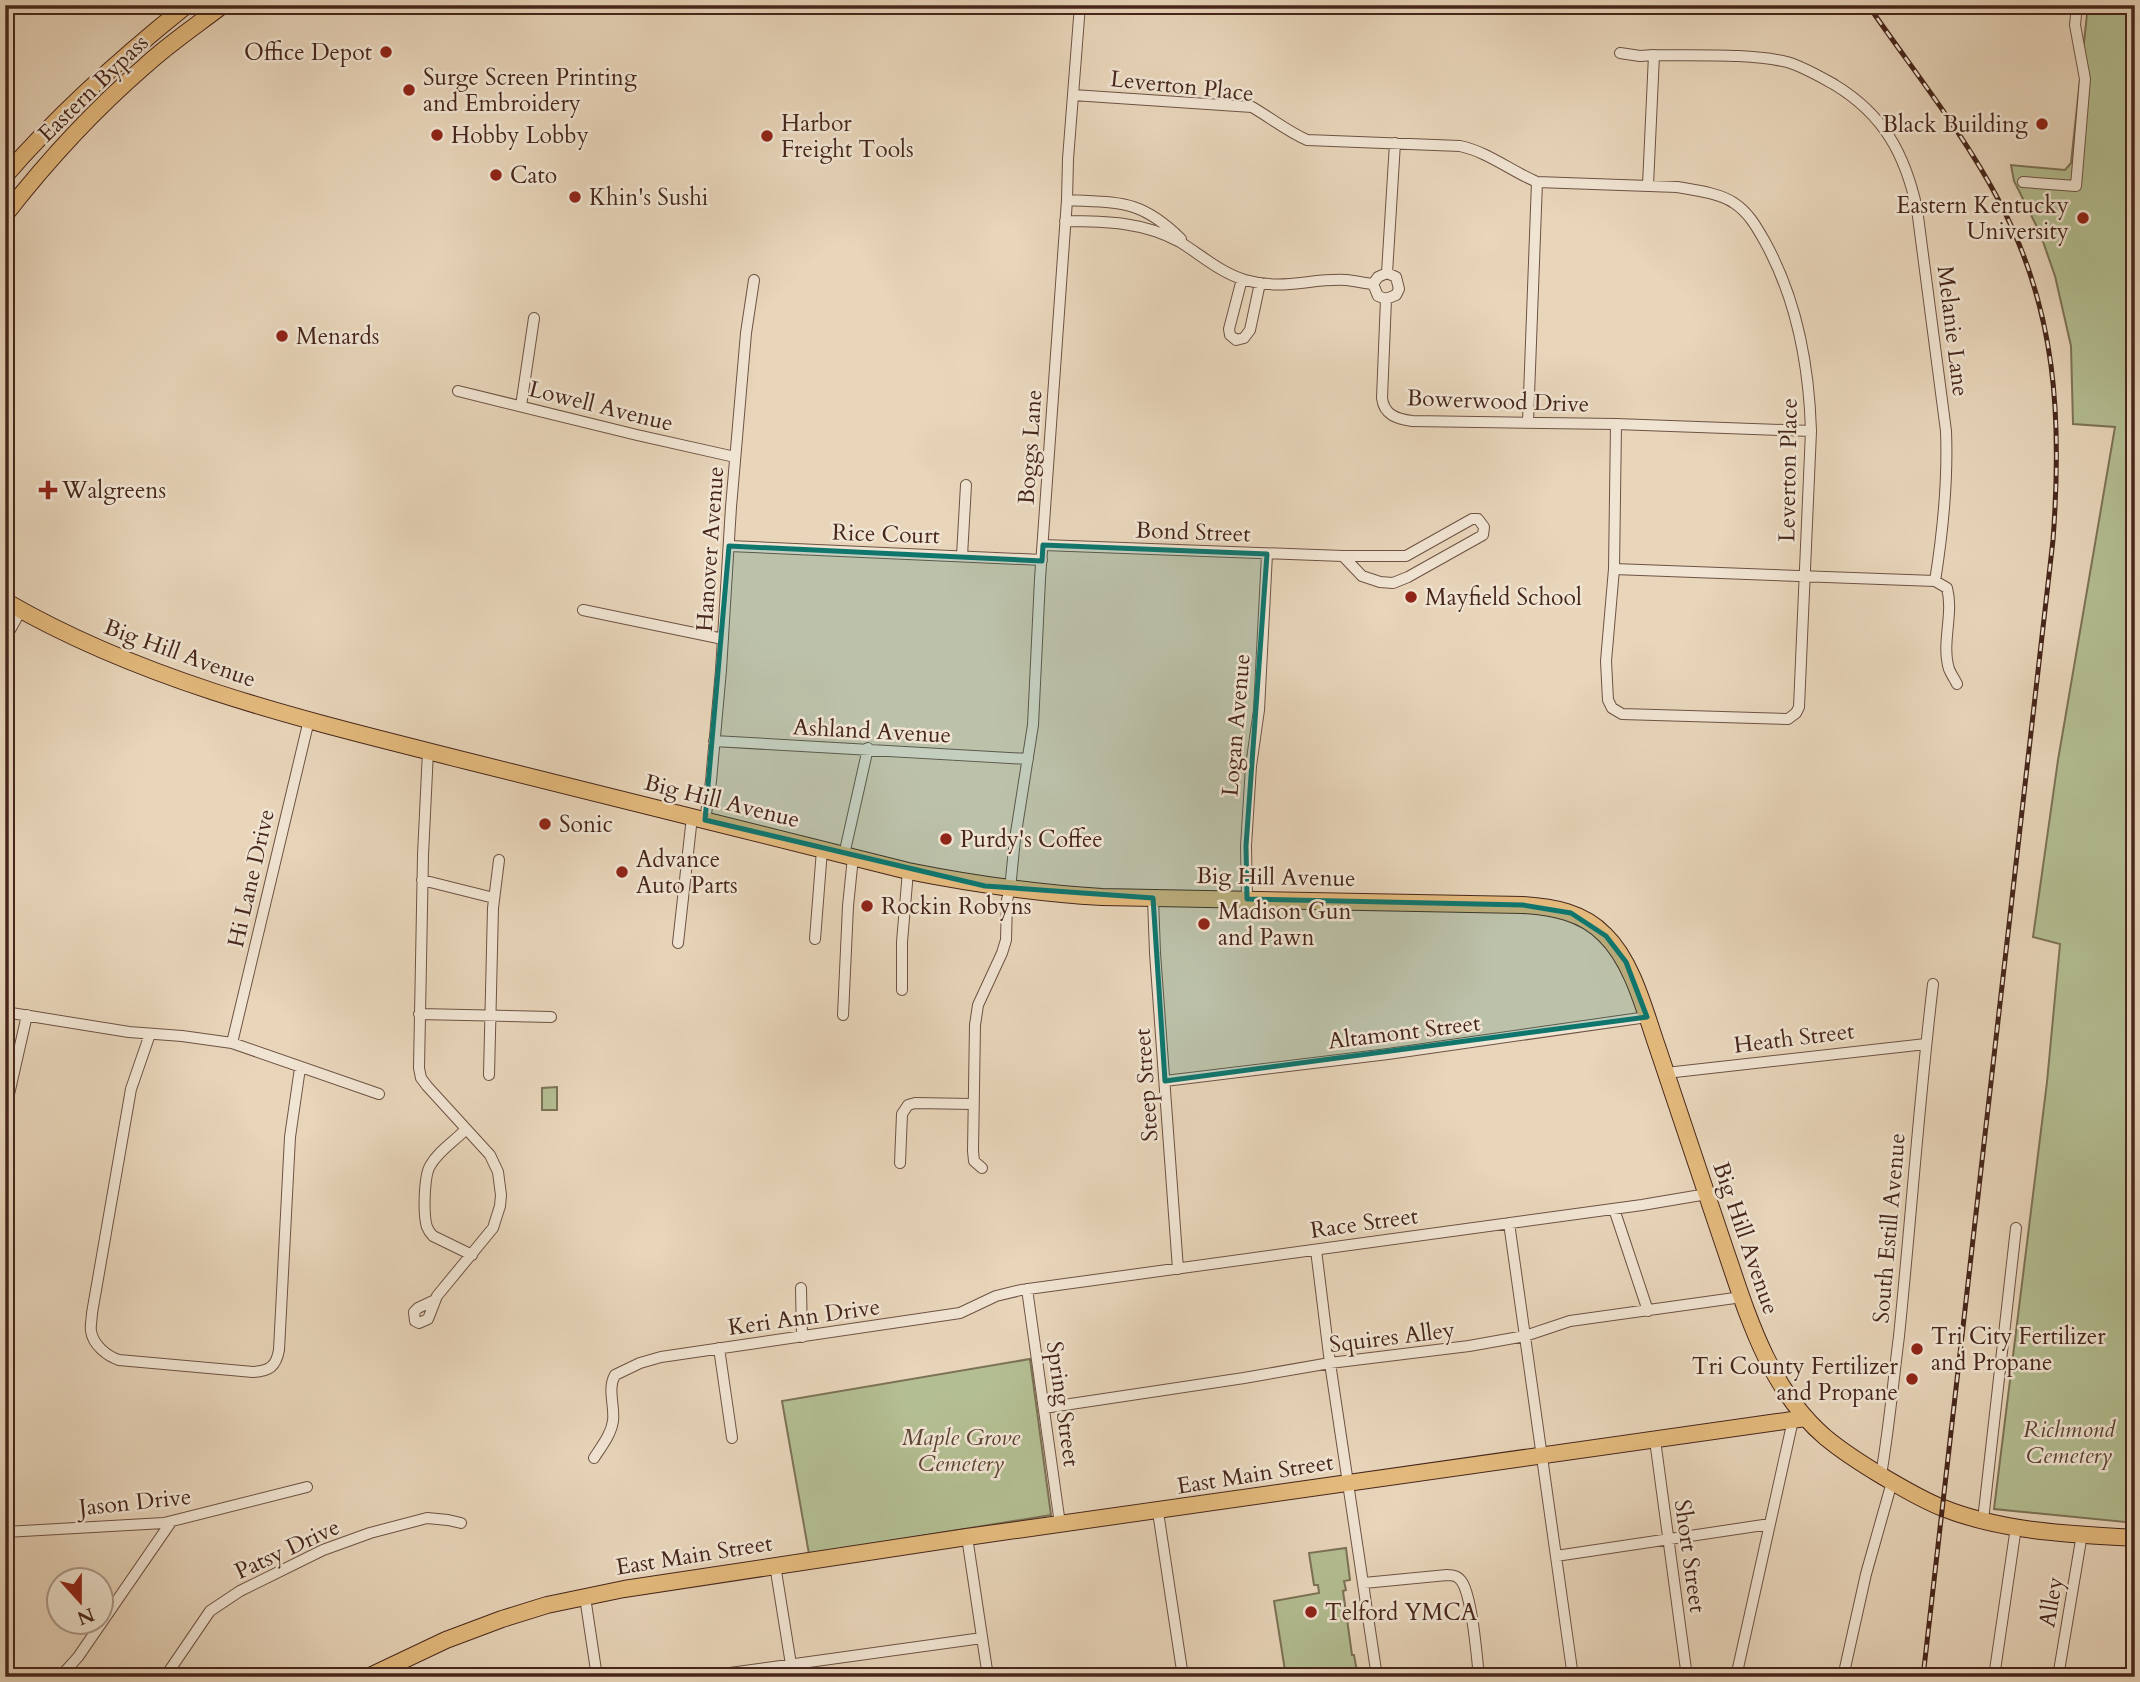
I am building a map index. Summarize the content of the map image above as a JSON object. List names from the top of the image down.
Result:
{
  "streets": {
    "main road": ["Eastern Bypass", "Big Hill Avenue", "East Main Street"],
    "street": [
      "Leverton Place",
      "Melanie Lane",
      "Bowerwood Drive",
      "Lowell Avenue",
      "Boggs Lane",
      "Bond Street",
      "Rice Court",
      "Hanover Avenue",
      "Logan Avenue",
      "Ashland Avenue",
      "Hi Lane Drive",
      "Altamont Street",
      "Heath Street",
      "Steep Street",
      "Race Street",
      "South Estill Avenue",
      "Keri Ann Drive",
      "Squires Alley",
      "Spring Street",
      "Jason Drive",
      "Patsy Drive",
      "Short Street",
      "Alley"
    ]
  },
  "crossings": [
    ["Leverton Place", "Bowerwood Drive"],
    ["Leverton Place", "Boggs Lane"],
    ["Lowell Avenue", "Hanover Avenue"],
    ["Boggs Lane", "Bond Street"],
    ["Boggs Lane", "Rice Court"],
    ["Boggs Lane", "Big Hill Avenue"],
    ["Boggs Lane", "Ashland Avenue"],
    ["Bond Street", "Logan Avenue"],
    ["Rice Court", "Hanover Avenue"],
    ["Hanover Avenue", "Big Hill Avenue"],
    ["Hanover Avenue", "Ashland Avenue"],
    ["Big Hill Avenue", "Logan Avenue"],
    ["Big Hill Avenue", "Hi Lane Drive"],
    ["Big Hill Avenue", "Altamont Street"],
    ["Big Hill Avenue", "Heath Street"],
    ["Big Hill Avenue", "Steep Street"],
    ["Big Hill Avenue", "Race Street"],
    ["Big Hill Avenue", "Squires Alley"],
    ["Big Hill Avenue", "East Main Street"],
    ["Altamont Street", "Steep Street"],
    ["Heath Street", "South Estill Avenue"],
    ["Steep Street", "Race Street"],
    ["Race Street", "Keri Ann Drive"],
    ["Race Street", "Spring Street"],
    ["Keri Ann Drive", "Spring Street"],
    ["Squires Alley", "Spring Street"],
    ["Spring Street", "East Main Street"],
    ["East Main Street", "Short Street"]
  ],
  "parks": ["Richmond Cemetery", "Maple Grove Cemetery"],
  "places": {
    "other": [
      "Office Depot",
      "Surge Screen Printing and Embroidery",
      "Black Building",
      "Hobby Lobby",
      "Harbor Freight Tools",
      "Cato",
      "Khin's Sushi",
      "Eastern Kentucky University",
      "Menards",
      "Mayfield School",
      "Sonic",
      "Purdy's Coffee",
      "Advance Auto Parts",
      "Rockin Robyns",
      "Madison Gun and Pawn",
      "Tri City Fertilizer and Propane",
      "Tri County Fertilizer and Propane",
      "Telford YMCA"
    ],
    "health": ["Walgreens"]
  },
  "north": "bottom"
}
